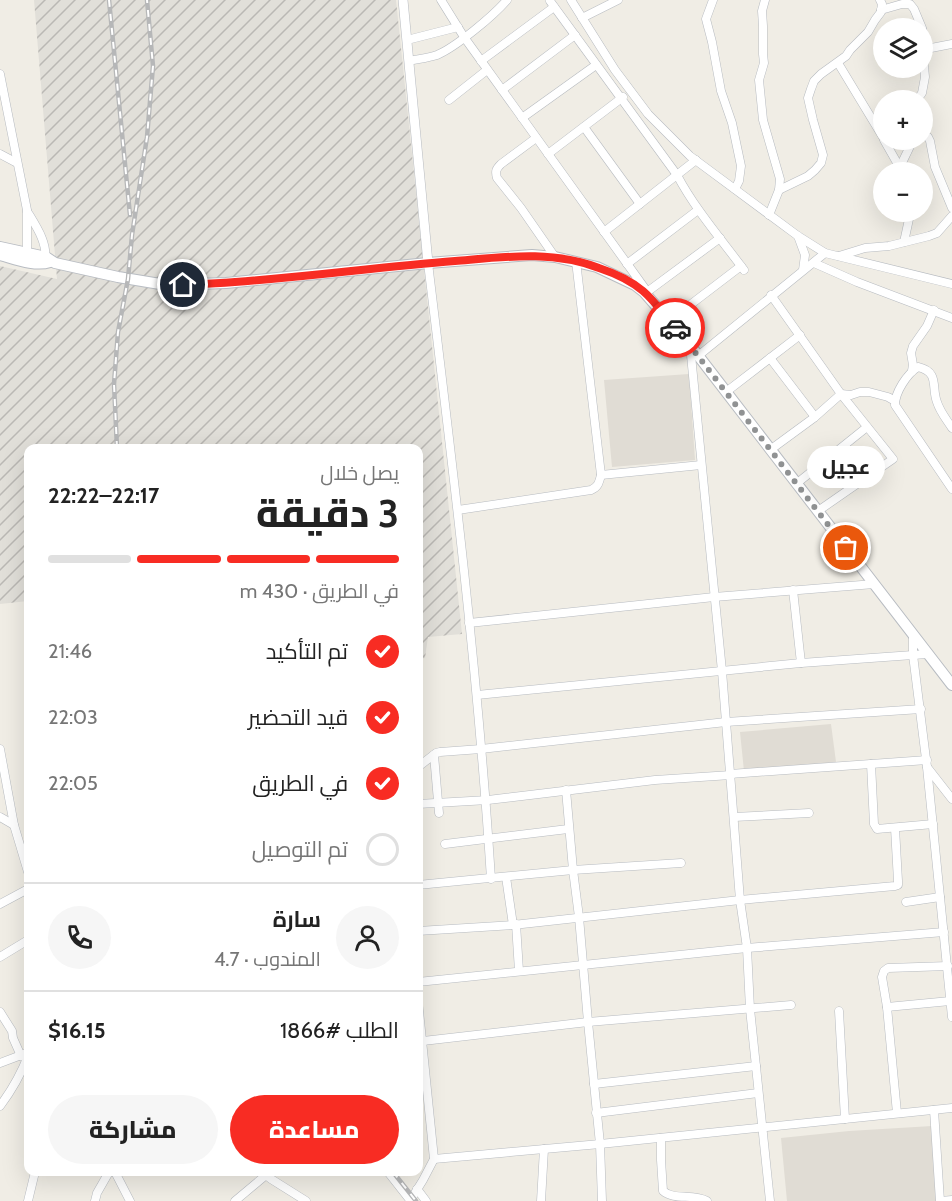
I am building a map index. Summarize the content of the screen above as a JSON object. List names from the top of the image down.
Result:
{
  "places": ["عجيل"],
  "page": {
    "map_buttons": ["+", "−"],
    "heading": ["3 دقيقة", "يصل خلال", "22:17–22:22"],
    "panel": [
      "سارة",
      "المندوب · 4.7",
      "الطلب #1866",
      "$16.15"
    ],
    "bubble": "عجيل",
    "bar": "في الطريق · 430 m",
    "list": [
      ["تم التأكيد", "21:46"],
      ["قيد التحضير", "22:03"],
      ["في الطريق", "22:05"],
      "تم التوصيل"
    ],
    "buttons": ["مساعدة", "مشاركة"]
  }
}
